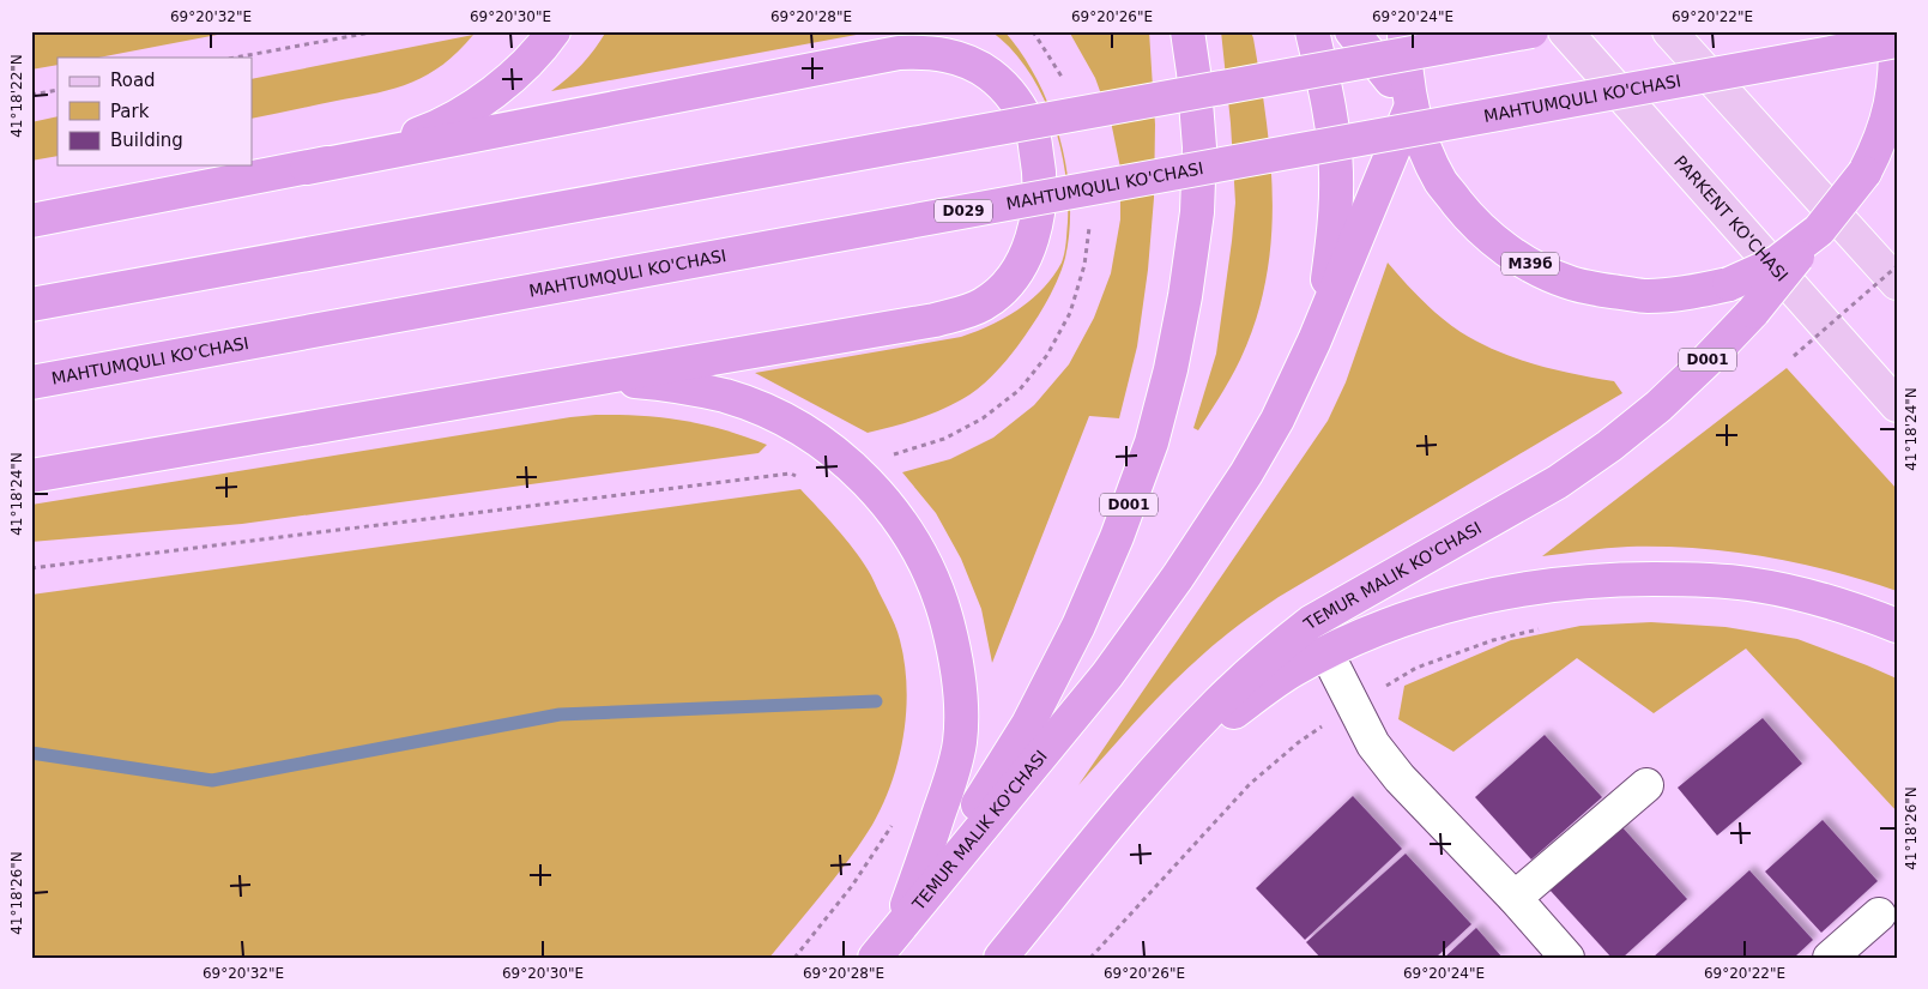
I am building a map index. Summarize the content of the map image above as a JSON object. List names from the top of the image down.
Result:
{
  "streets": {
    "highway": [
      "MAHTUMQULI KO'CHASI",
      "D029",
      "M39б",
      "D001",
      "TEMUR MALIK KO'CHASI"
    ],
    "main road": ["PARKENT KO'CHASI"]
  },
  "crossings": [
    ["M39б", "TEMUR MALIK KO'CHASI"],
    ["D001", "TEMUR MALIK KO'CHASI"]
  ],
  "legend": ["Road", "Park", "Building"],
  "coordinates": [
    "69°20'32\"E",
    "69°20'30\"E",
    "69°20'28\"E",
    "69°20'26\"E",
    "69°20'24\"E",
    "69°20'22\"E",
    "41°18'22\"N",
    "41°18'24\"N",
    "41°18'26\"N"
  ]
}
